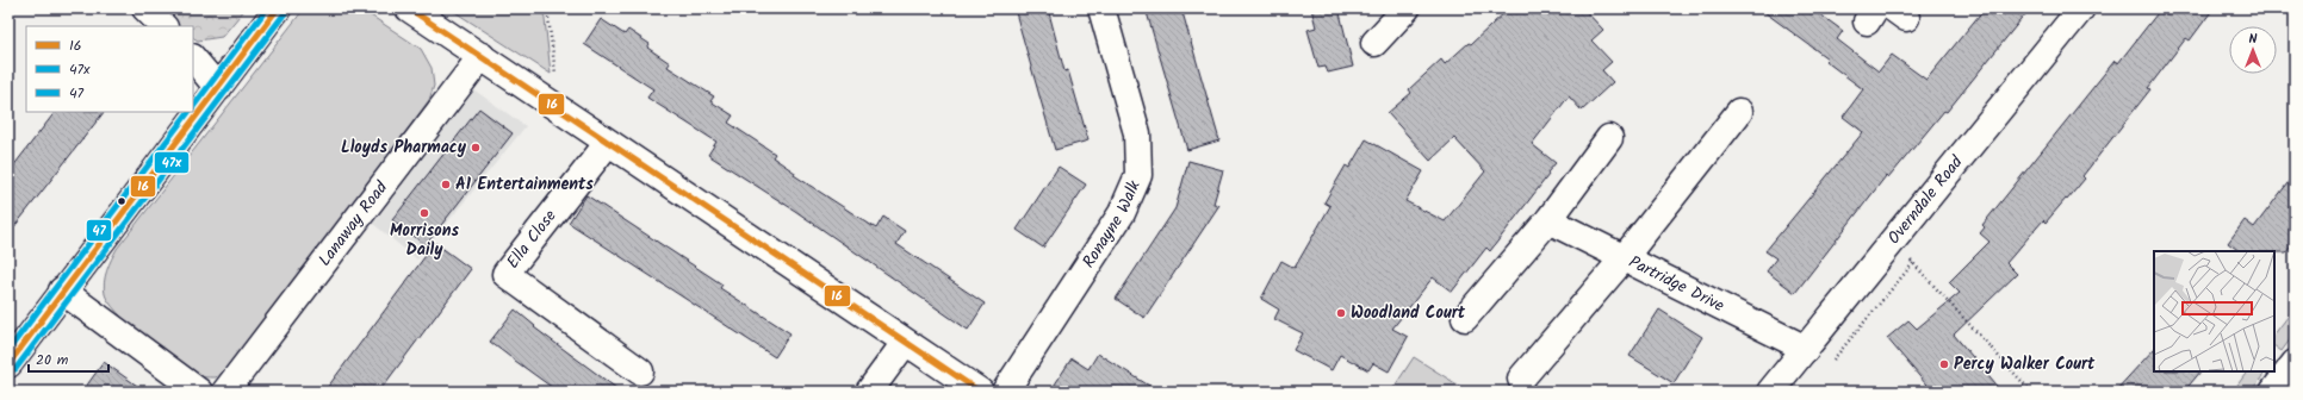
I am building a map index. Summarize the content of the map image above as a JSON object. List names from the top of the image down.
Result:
{
  "streets": {
    "street": [
      "Overndale Road",
      "Lanaway Road",
      "Ronayne Walk",
      "Ella Close",
      "Partridge Drive"
    ]
  },
  "crossings": [
    ["Overndale Road", "Partridge Drive"]
  ],
  "places": [
    "Lloyds Pharmacy",
    "A1 Entertainments",
    "Morrisons Daily",
    "Woodland Court",
    "Percy Walker Court"
  ],
  "lines": ["transit line 16", "transit line 47", "transit line 47x"],
  "legend": ["16", "47x", "47"],
  "scale_bar": "20 m",
  "north": "top"
}
